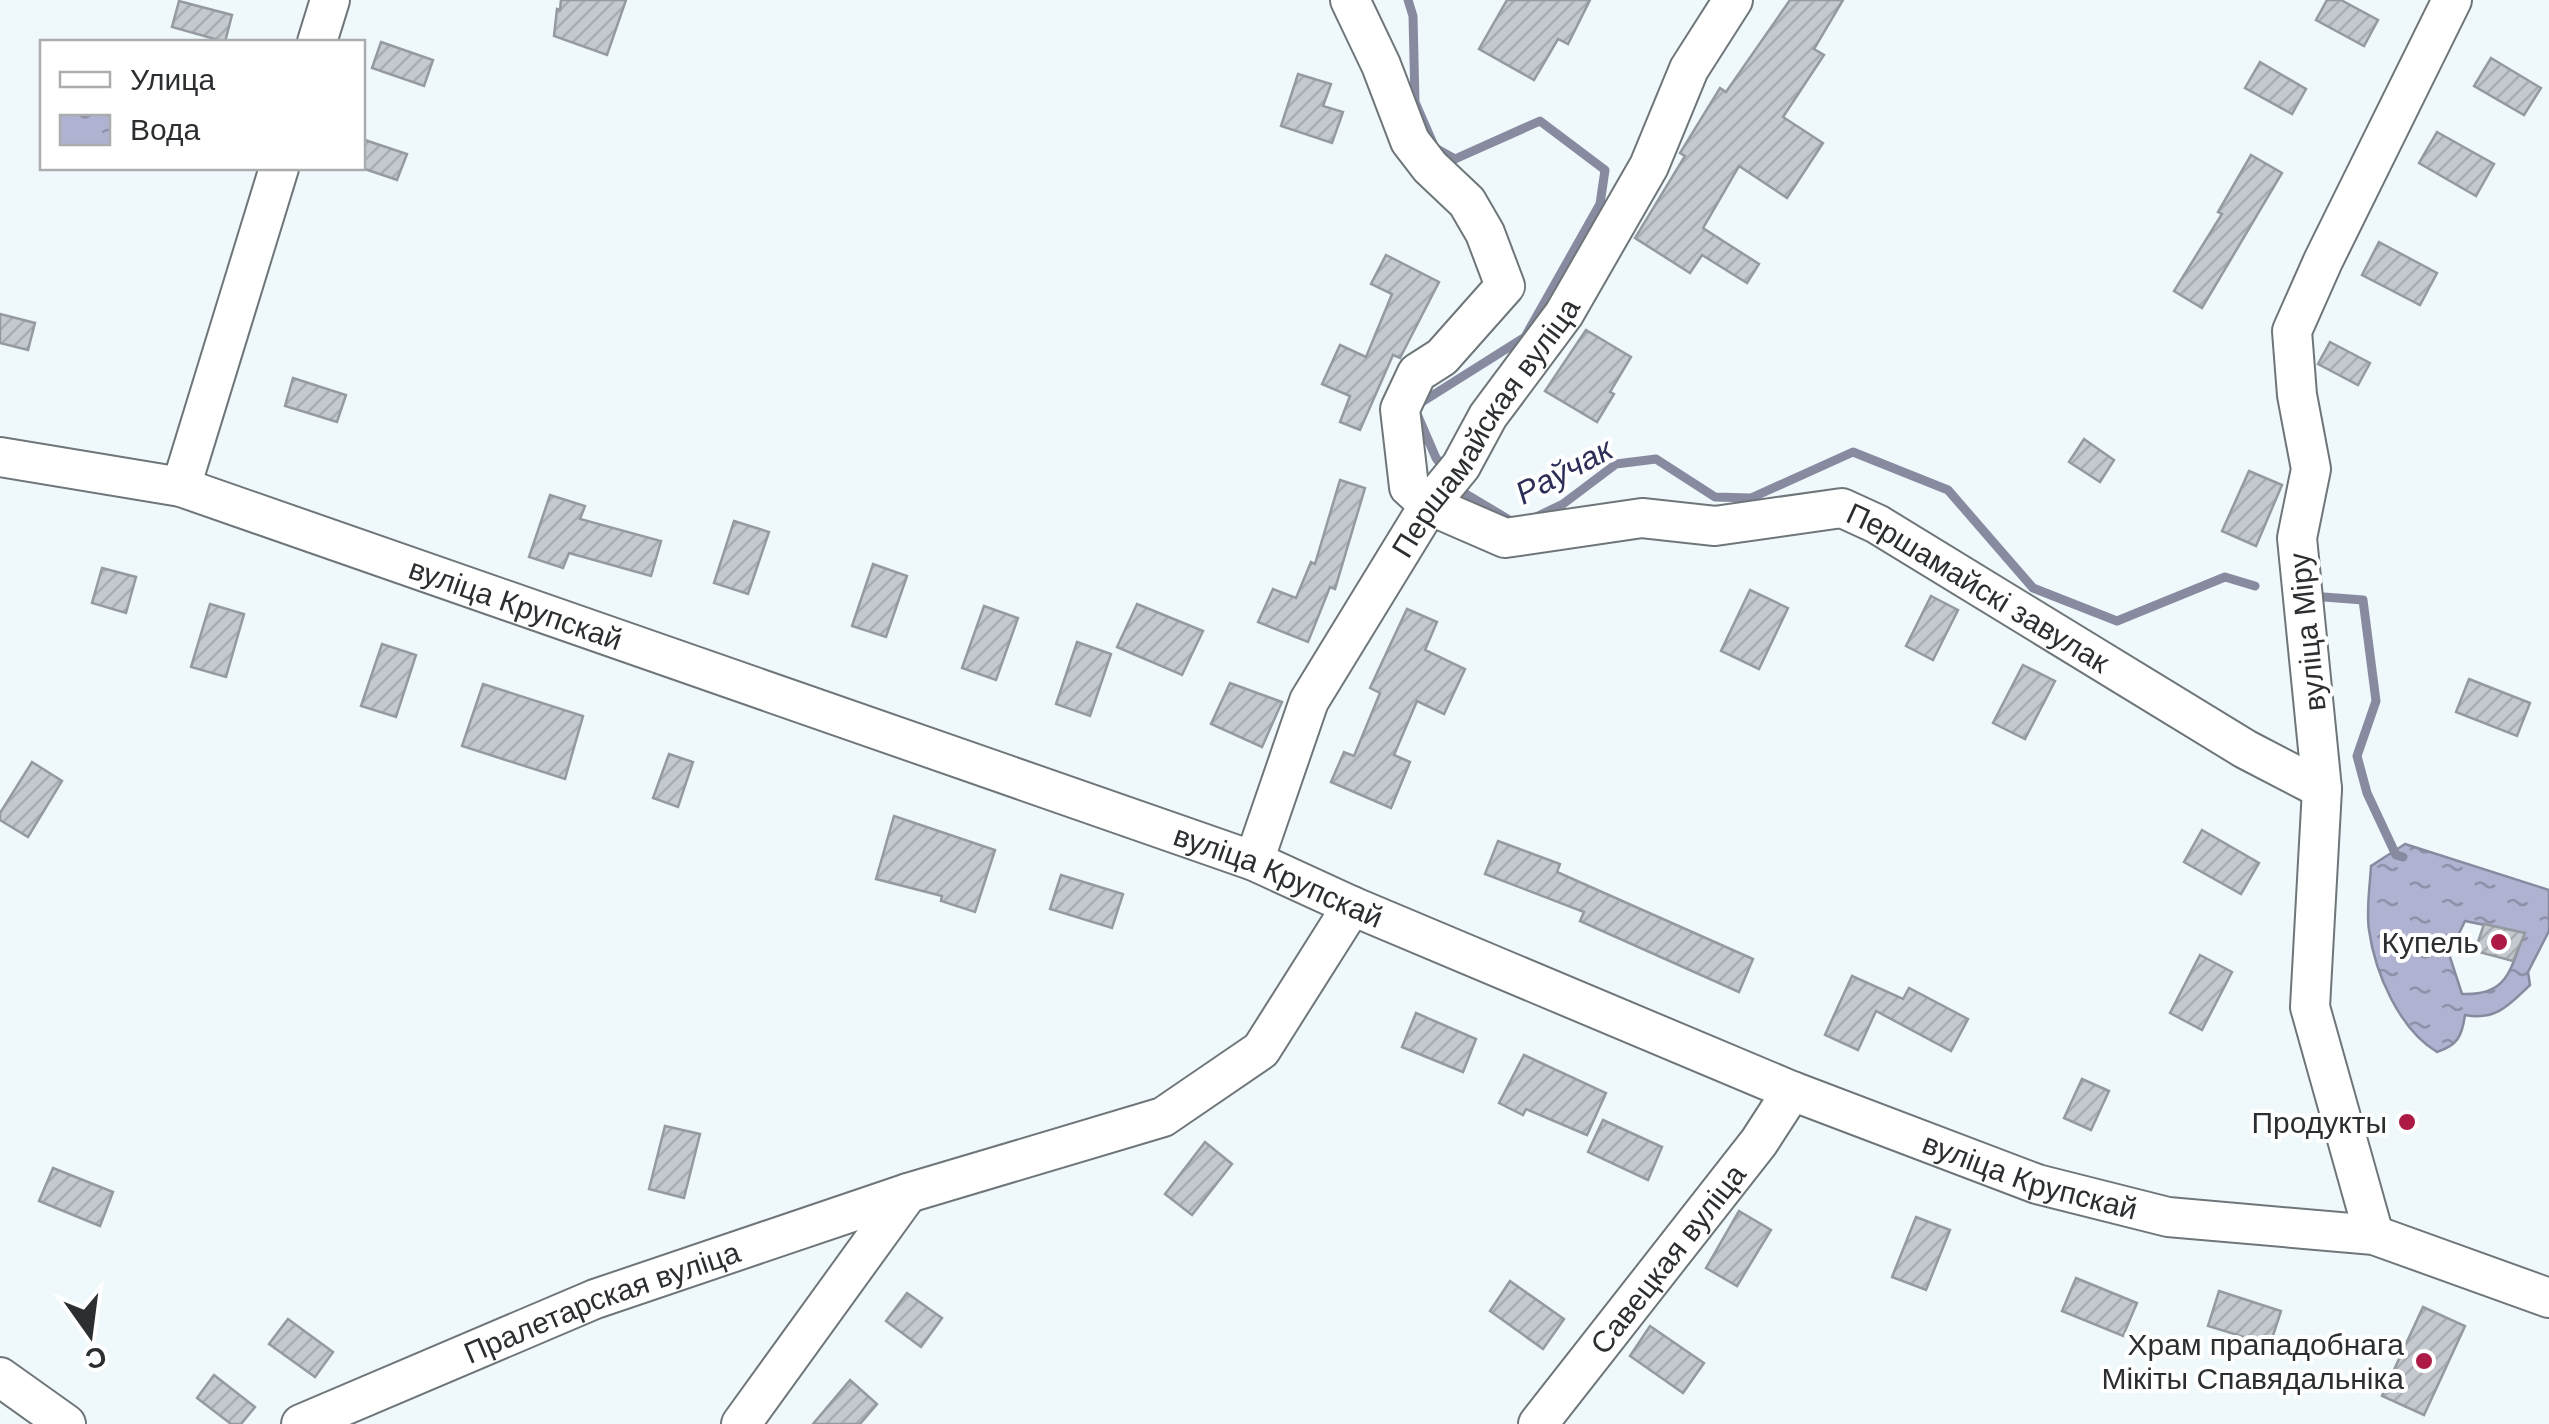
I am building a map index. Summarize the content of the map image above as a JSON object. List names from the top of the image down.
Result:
{
  "streets": {
    "street": [
      "Першамайская вуліца",
      "Першамайскі завулак",
      "вуліца Крупскай",
      "вуліца Міру",
      "Савецкая вуліца",
      "Пралетарская вуліца"
    ]
  },
  "crossings": [
    ["Першамайская вуліца", "Першамайскі завулак"],
    ["Першамайская вуліца", "вуліца Крупскай"],
    ["Першамайскі завулак", "вуліца Міру"],
    ["вуліца Крупскай", "вуліца Міру"],
    ["вуліца Крупскай", "Савецкая вуліца"],
    ["вуліца Крупскай", "Пралетарская вуліца"]
  ],
  "water": ["Раўчак"],
  "places": ["Купель", "Продукты", "Храм прападобнага Мікіты Спавядальніка"],
  "legend": ["Улица", "Вода"],
  "north": "bottom"
}
